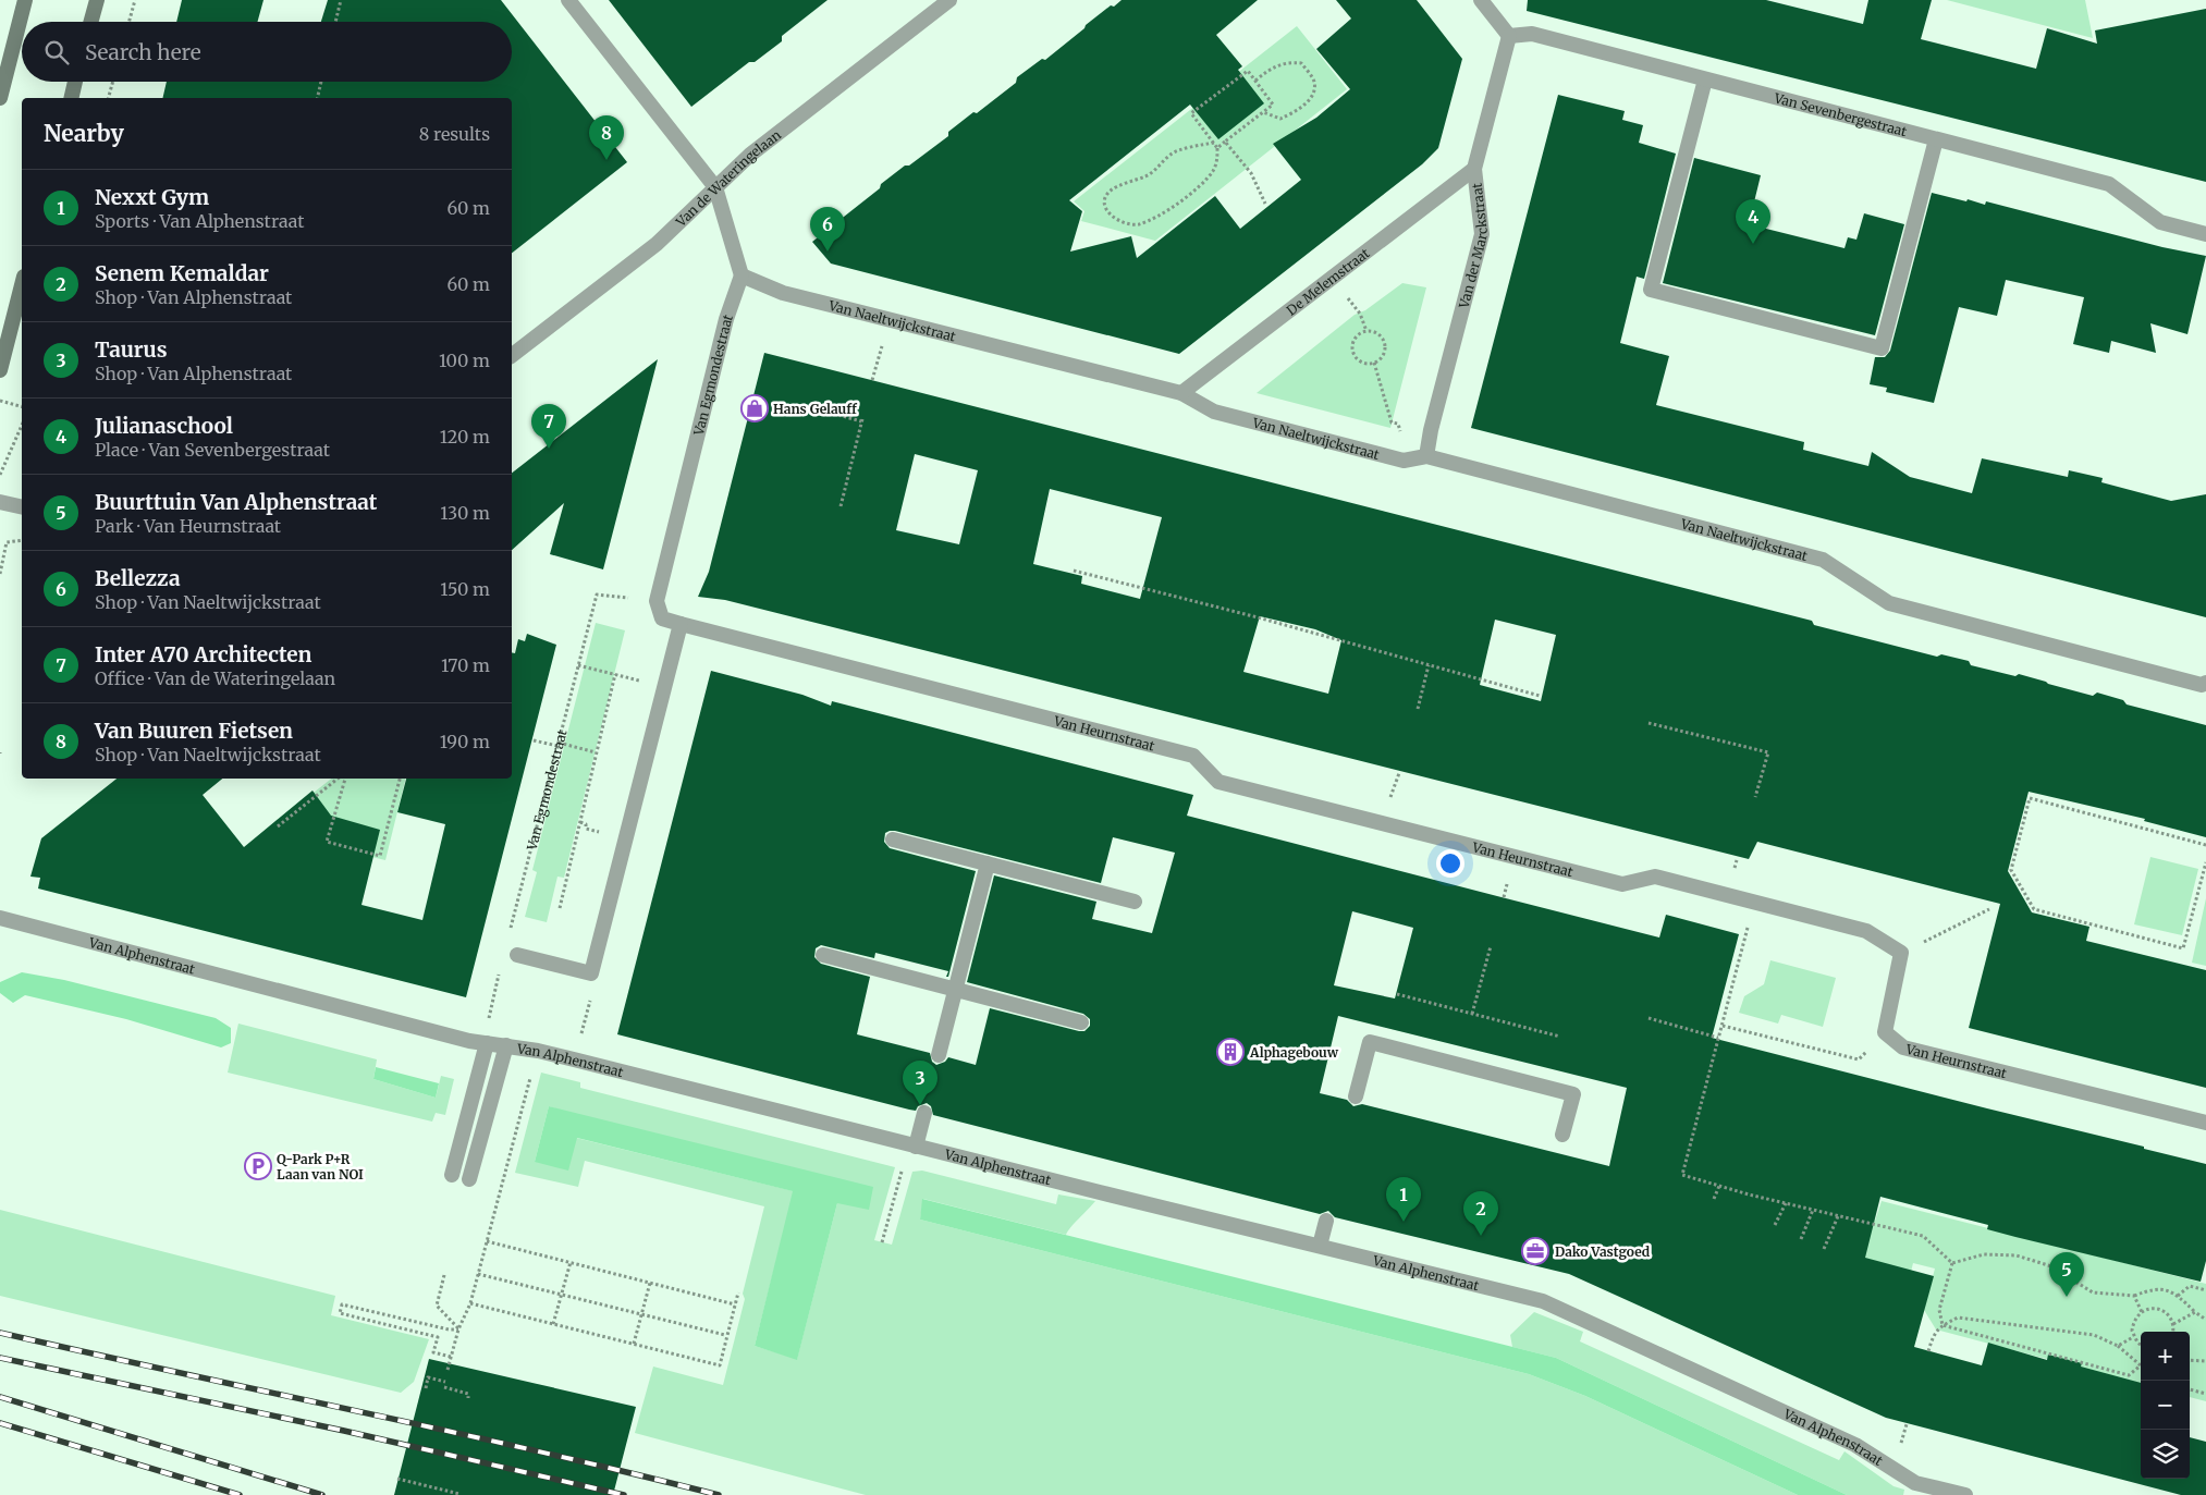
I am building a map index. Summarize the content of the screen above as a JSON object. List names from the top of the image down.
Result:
{
  "streets": {
    "street": [
      "Van Sevenbergestraat",
      "Van de Wateringelaan",
      "Van der Marckstraat",
      "De Melemstraat",
      "Van Naeltwijckstraat",
      "Van Egmondestraat",
      "Van Heurnstraat",
      "Van Alphenstraat"
    ]
  },
  "crossings": [
    ["Van Sevenbergestraat", "Van der Marckstraat"],
    ["Van der Marckstraat", "De Melemstraat"],
    ["Van der Marckstraat", "Van Naeltwijckstraat"],
    ["De Melemstraat", "Van Naeltwijckstraat"],
    ["Van Naeltwijckstraat", "Van Egmondestraat"]
  ],
  "places": {
    "shop": ["Hans Gelauff"],
    "building": ["Alphagebouw"],
    "parking": ["Q-Park P+R Laan van NOI"],
    "office": ["Dako Vastgoed"]
  },
  "page": {
    "search": "Search here",
    "heading": ["Nearby", "8 results"],
    "pins": [
      "8",
      "4",
      "6",
      "7",
      "3",
      "1",
      "2",
      "5"
    ],
    "list": [
      {
        "mark": "1",
        "name": "Nexxt Gym",
        "note": "Sports · Van Alphenstraat",
        "value": "60 m"
      },
      {
        "mark": "2",
        "name": "Senem Kemaldar",
        "note": "Shop · Van Alphenstraat",
        "value": "60 m"
      },
      {
        "mark": "3",
        "name": "Taurus",
        "note": "Shop · Van Alphenstraat",
        "value": "100 m"
      },
      {
        "mark": "4",
        "name": "Julianaschool",
        "note": "Place · Van Sevenbergestraat",
        "value": "120 m"
      },
      {
        "mark": "5",
        "name": "Buurttuin Van Alphenstraat",
        "note": "Park · Van Heurnstraat",
        "value": "130 m"
      },
      {
        "mark": "6",
        "name": "Bellezza",
        "note": "Shop · Van Naeltwijckstraat",
        "value": "150 m"
      },
      {
        "mark": "7",
        "name": "Inter A70 Architecten",
        "note": "Office · Van de Wateringelaan",
        "value": "170 m"
      },
      {
        "mark": "8",
        "name": "Van Buuren Fietsen",
        "note": "Shop · Van Naeltwijckstraat",
        "value": "190 m"
      }
    ],
    "map_buttons": ["+", "−"]
  }
}
